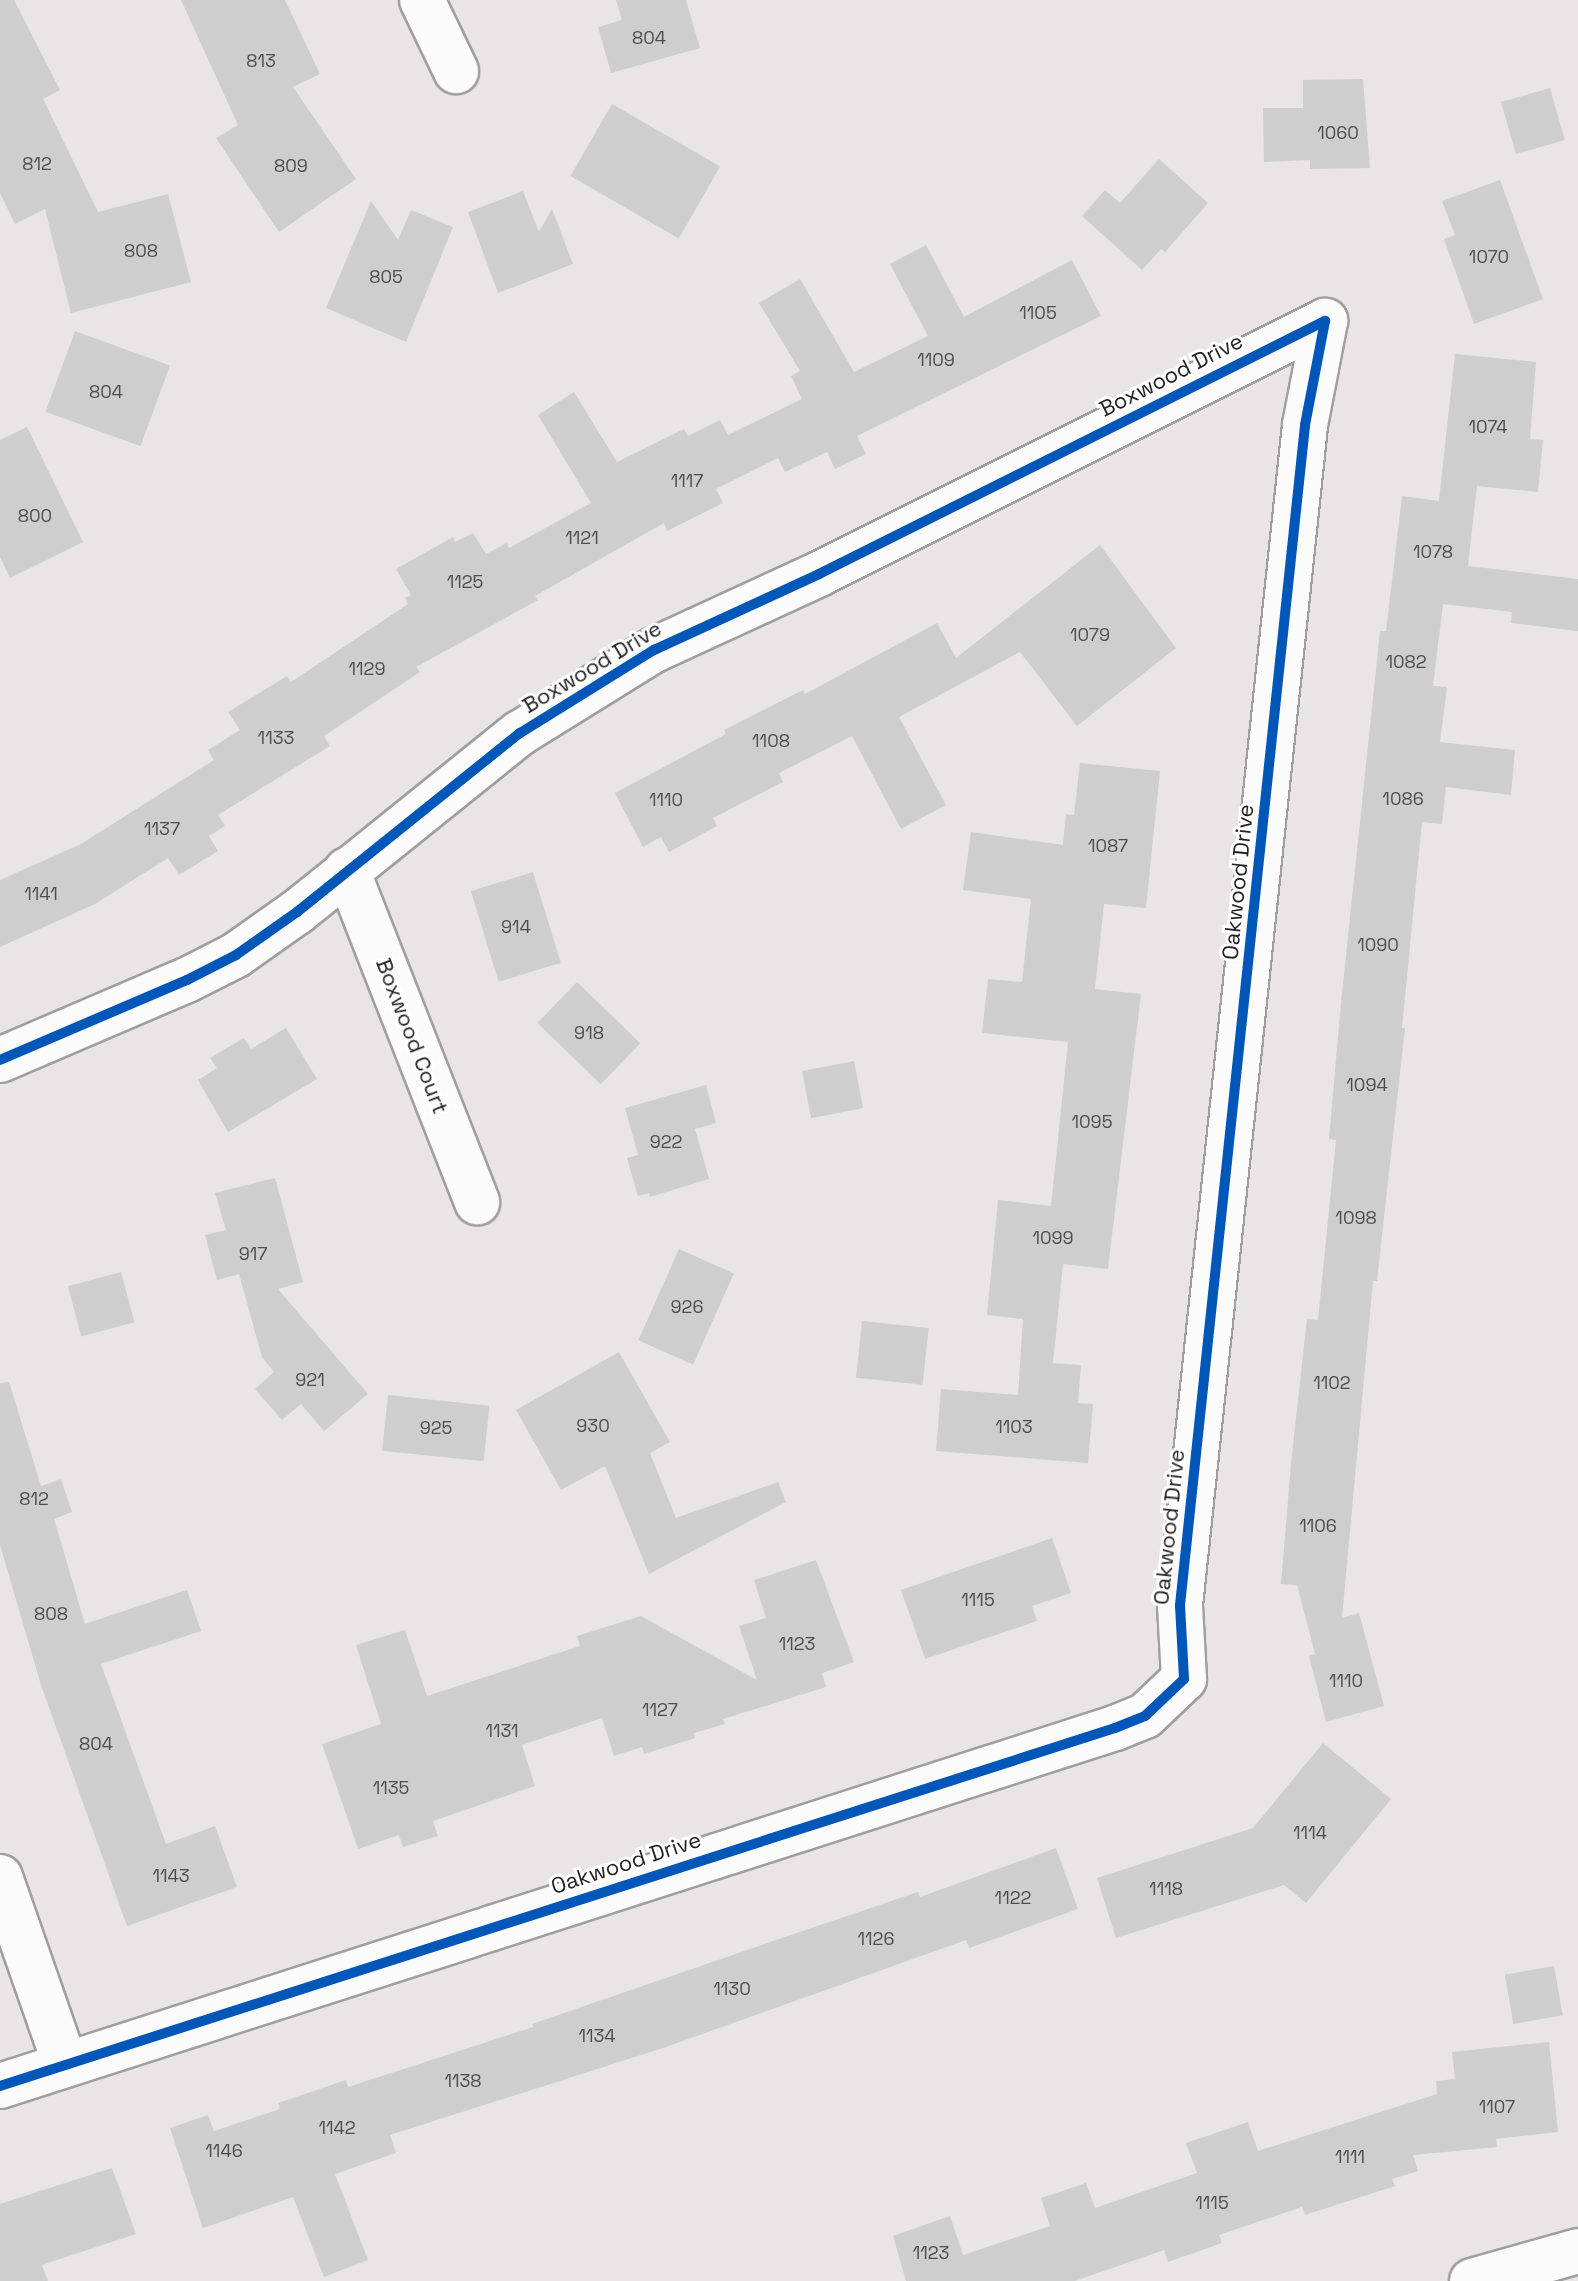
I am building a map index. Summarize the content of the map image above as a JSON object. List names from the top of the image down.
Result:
{
  "streets": {
    "street": ["Boxwood Drive", "Oakwood Drive", "Boxwood Court"]
  },
  "crossings": [
    ["Boxwood Drive", "Oakwood Drive"],
    ["Boxwood Drive", "Boxwood Court"]
  ],
  "house_numbers": [
    "804",
    "813",
    "1060",
    "812",
    "809",
    "808",
    "1070",
    "805",
    "1105",
    "1109",
    "804",
    "1074",
    "1117",
    "800",
    "1121",
    "1078",
    "1125",
    "1079",
    "1082",
    "1129",
    "1133",
    "1108",
    "1086",
    "1110",
    "1137",
    "1087",
    "1141",
    "914",
    "1090",
    "918",
    "1094",
    "1095",
    "922",
    "1098",
    "1099",
    "917",
    "926",
    "921",
    "1102",
    "930",
    "1103",
    "925",
    "812",
    "1106",
    "1115",
    "808",
    "1123",
    "1110",
    "1127",
    "1131",
    "804",
    "1135",
    "1114",
    "1143",
    "1118",
    "1122",
    "1126",
    "1130",
    "1134",
    "1138",
    "1107",
    "1142",
    "1146",
    "1111",
    "1115",
    "1123"
  ]
}
